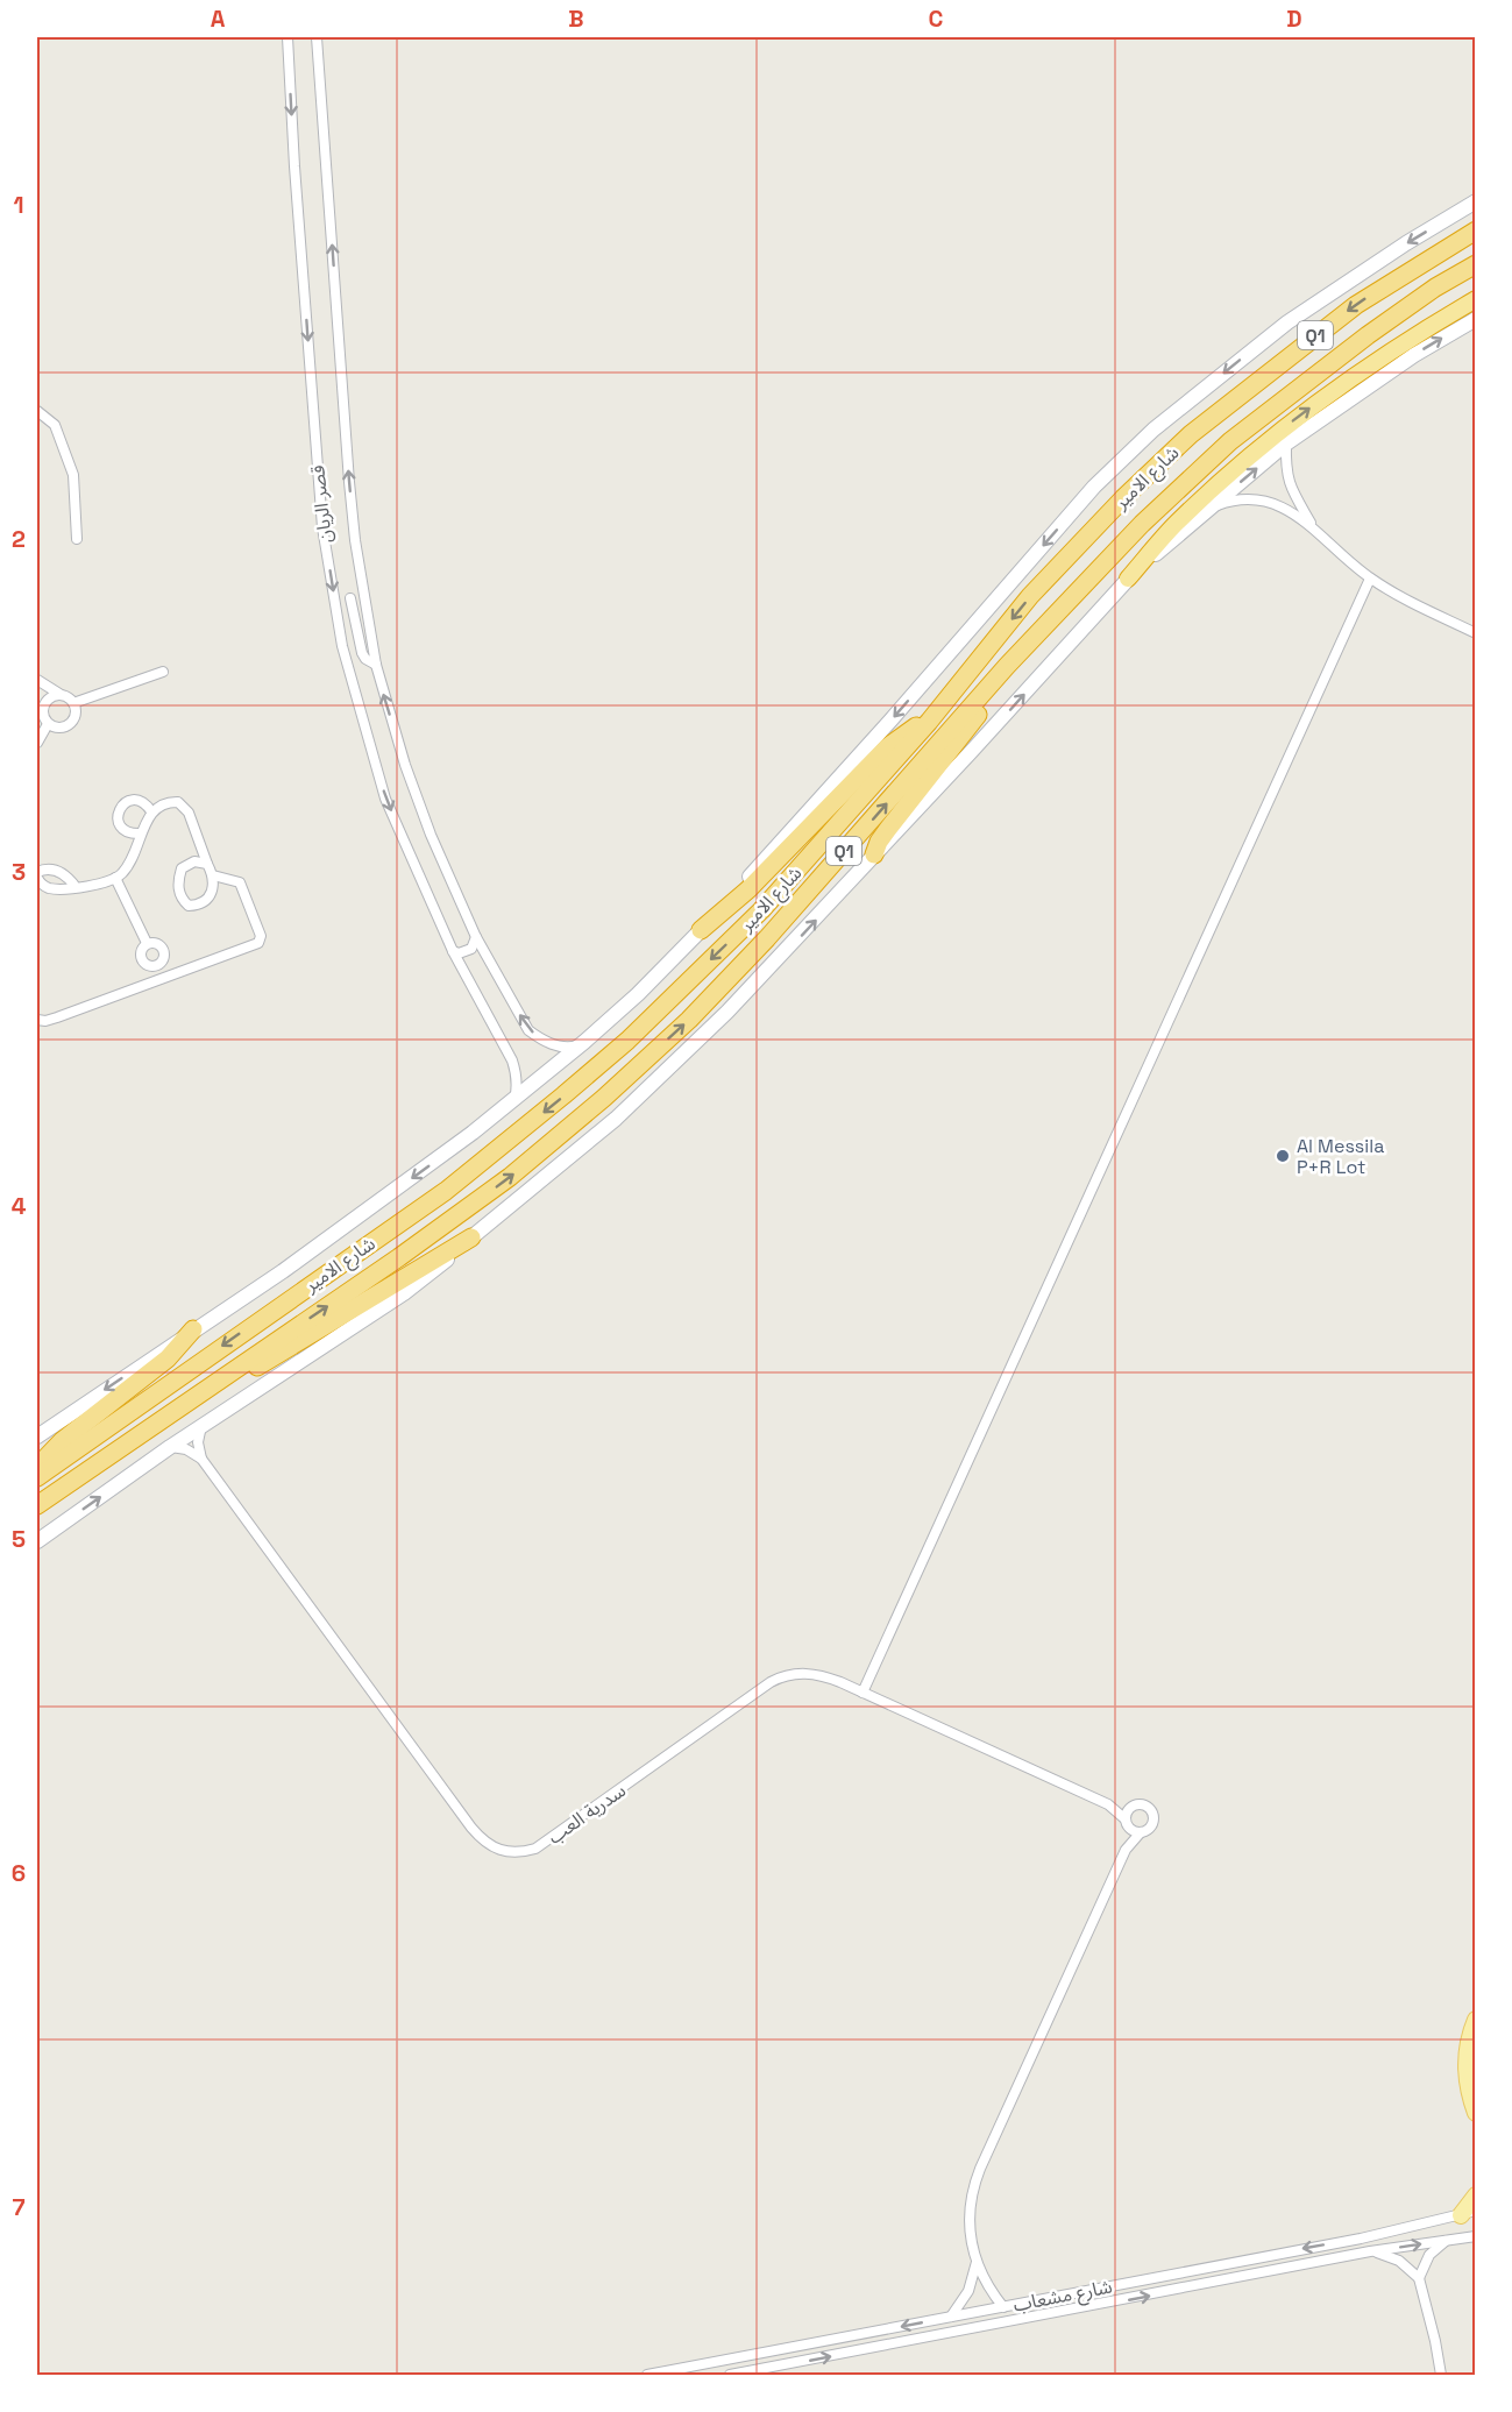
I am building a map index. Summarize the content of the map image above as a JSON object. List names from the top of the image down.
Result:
{
  "streets": {
    "highway": ["Q1", "شارع الامير"],
    "street": ["قصر الريان", "سدرية العب", "شارع مشعاب"]
  },
  "crossings": [
    ["شارع الامير", "قصر الريان"]
  ],
  "places": ["Al Messila P+R Lot"],
  "grid": {
    "columns": [
      "A",
      "B",
      "C",
      "D"
    ],
    "rows": [
      "1",
      "2",
      "3",
      "4",
      "5",
      "6",
      "7"
    ]
  }
}
